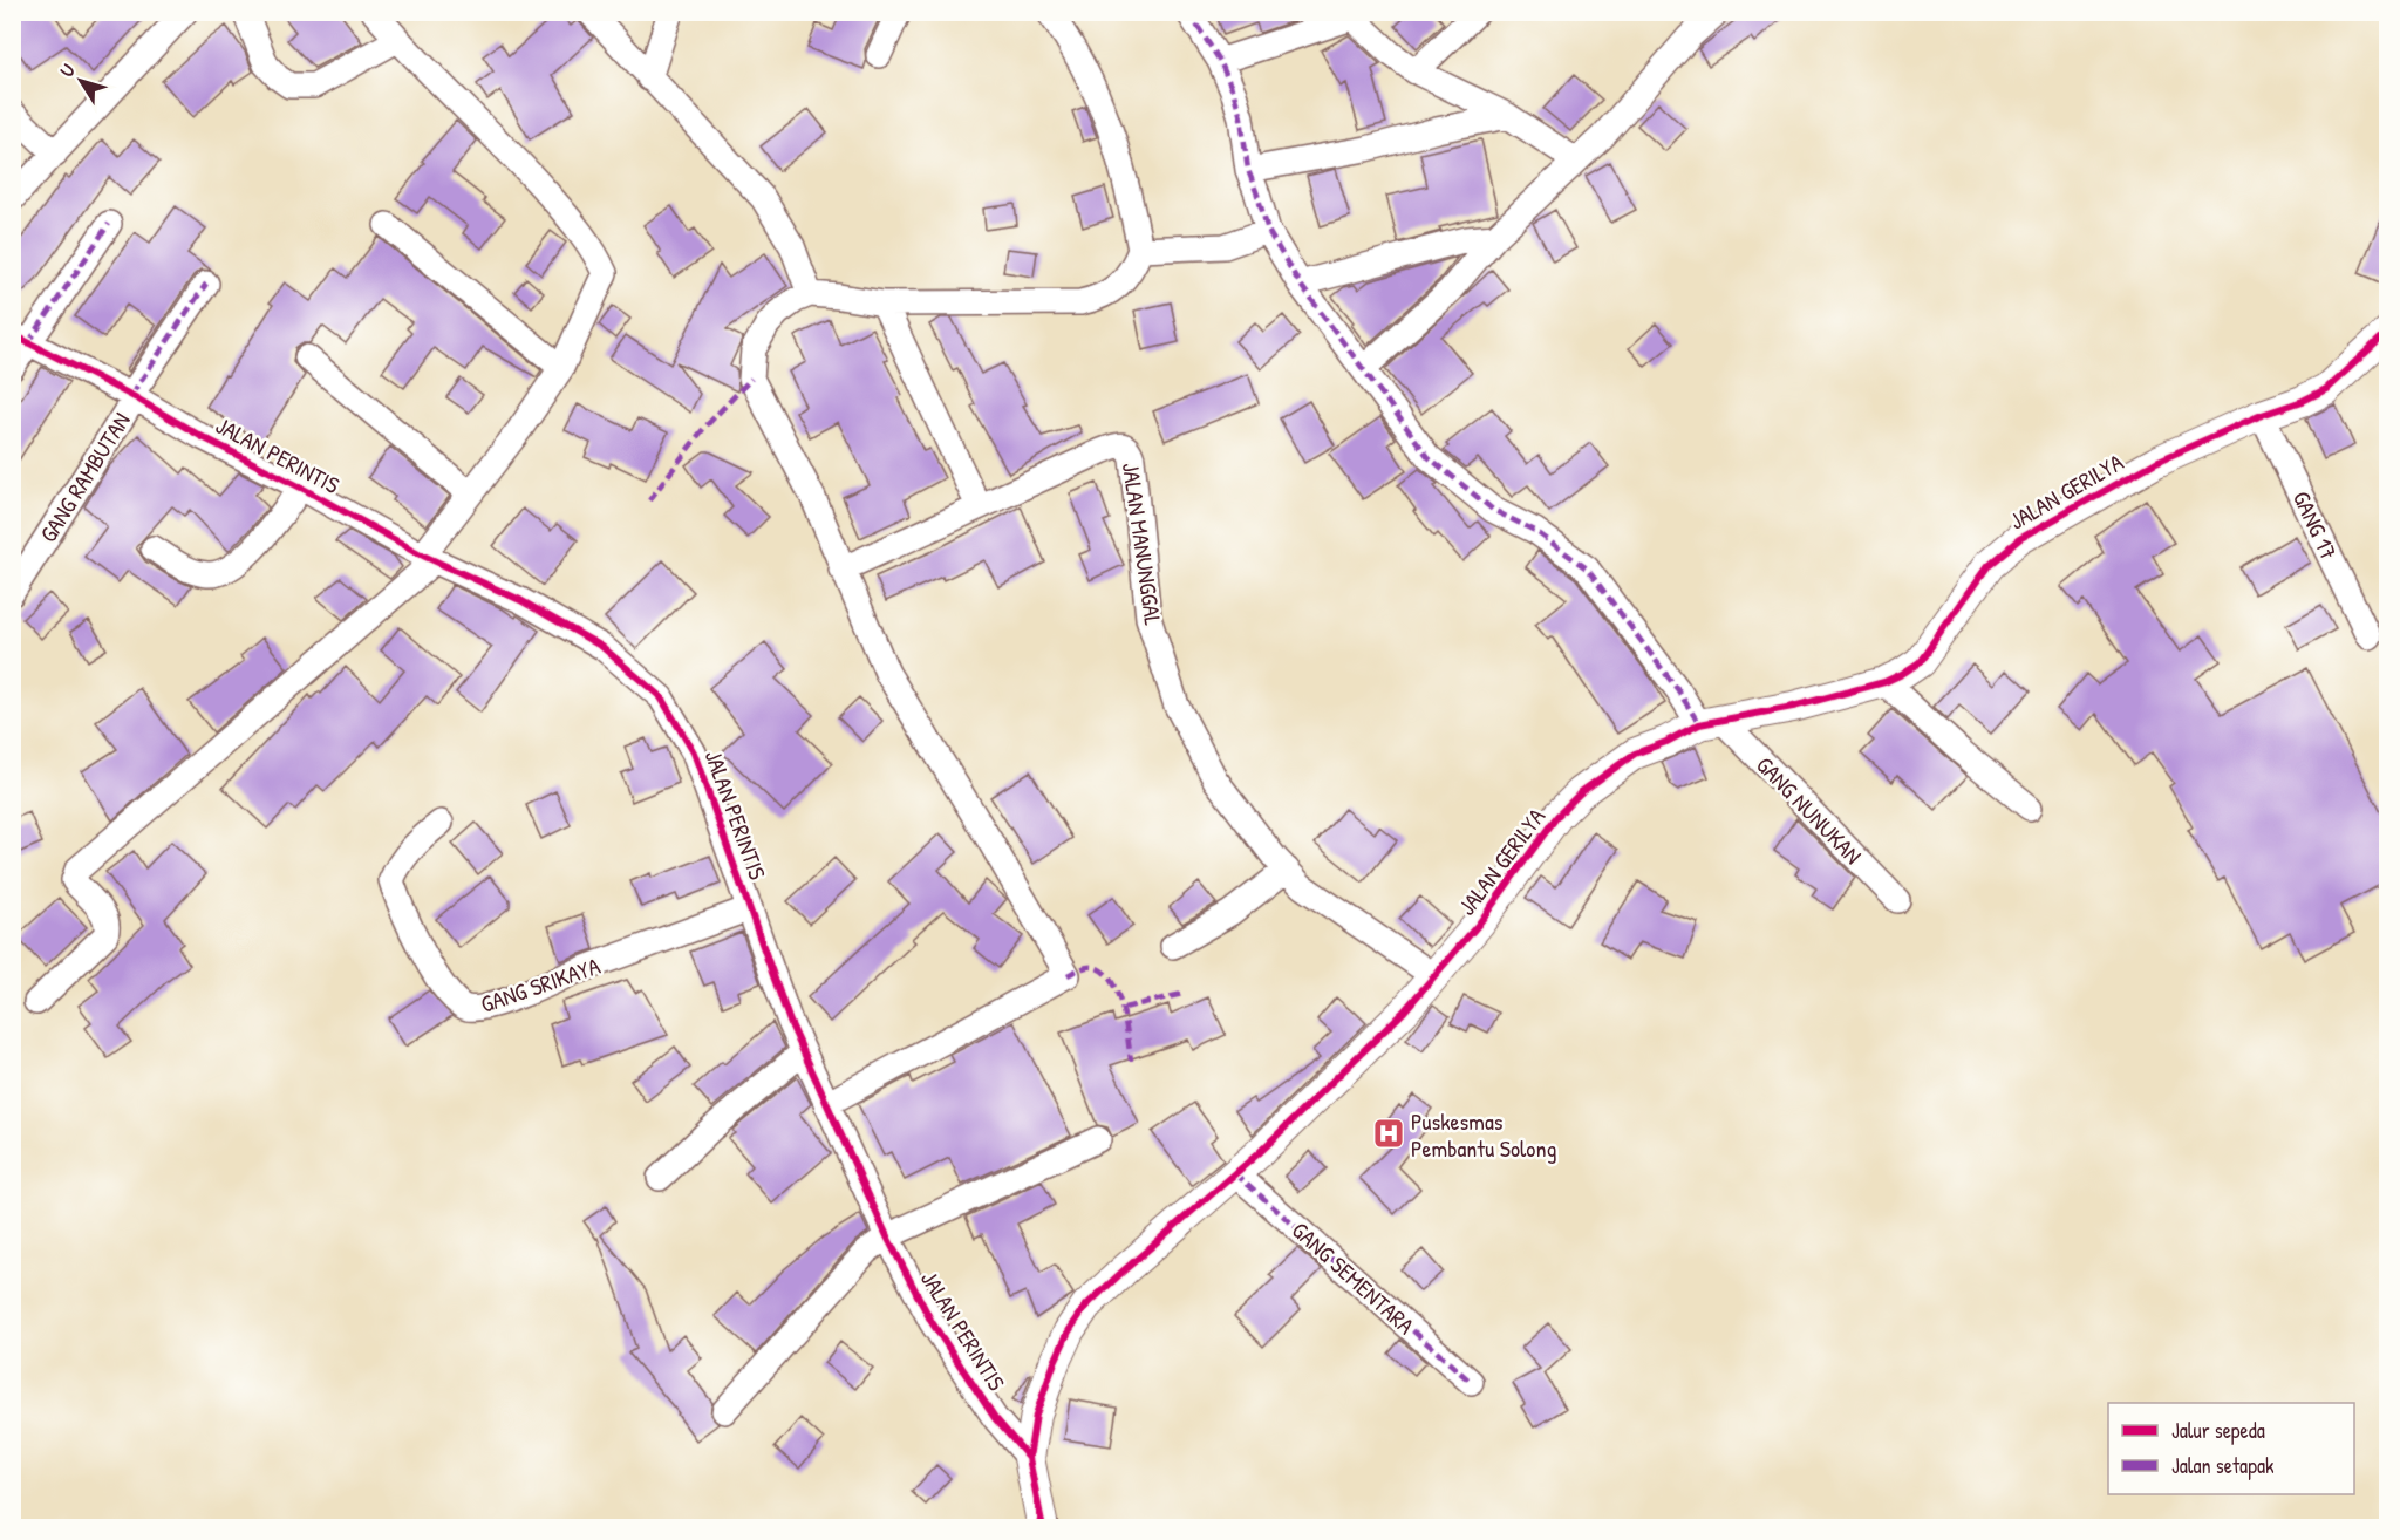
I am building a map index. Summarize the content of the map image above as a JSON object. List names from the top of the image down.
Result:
{
  "streets": {
    "street": [
      "JALAN PERINTIS",
      "GANG RAMBUTAN",
      "JALAN GERILYA",
      "GANG 17",
      "JALAN MANUNGGAL",
      "GANG NUNUKAN",
      "GANG SRIKAYA",
      "GANG SEMENTARA"
    ]
  },
  "crossings": [
    ["JALAN PERINTIS", "GANG RAMBUTAN"],
    ["JALAN PERINTIS", "JALAN GERILYA"],
    ["JALAN PERINTIS", "GANG SRIKAYA"],
    ["JALAN GERILYA", "GANG 17"],
    ["JALAN GERILYA", "JALAN MANUNGGAL"],
    ["JALAN GERILYA", "GANG NUNUKAN"],
    ["JALAN GERILYA", "GANG SEMENTARA"]
  ],
  "places": {
    "hospital": ["Puskesmas Pembantu Solong"]
  },
  "legend": ["Jalur sepeda", "Jalan setapak"],
  "north": "top left"
}
